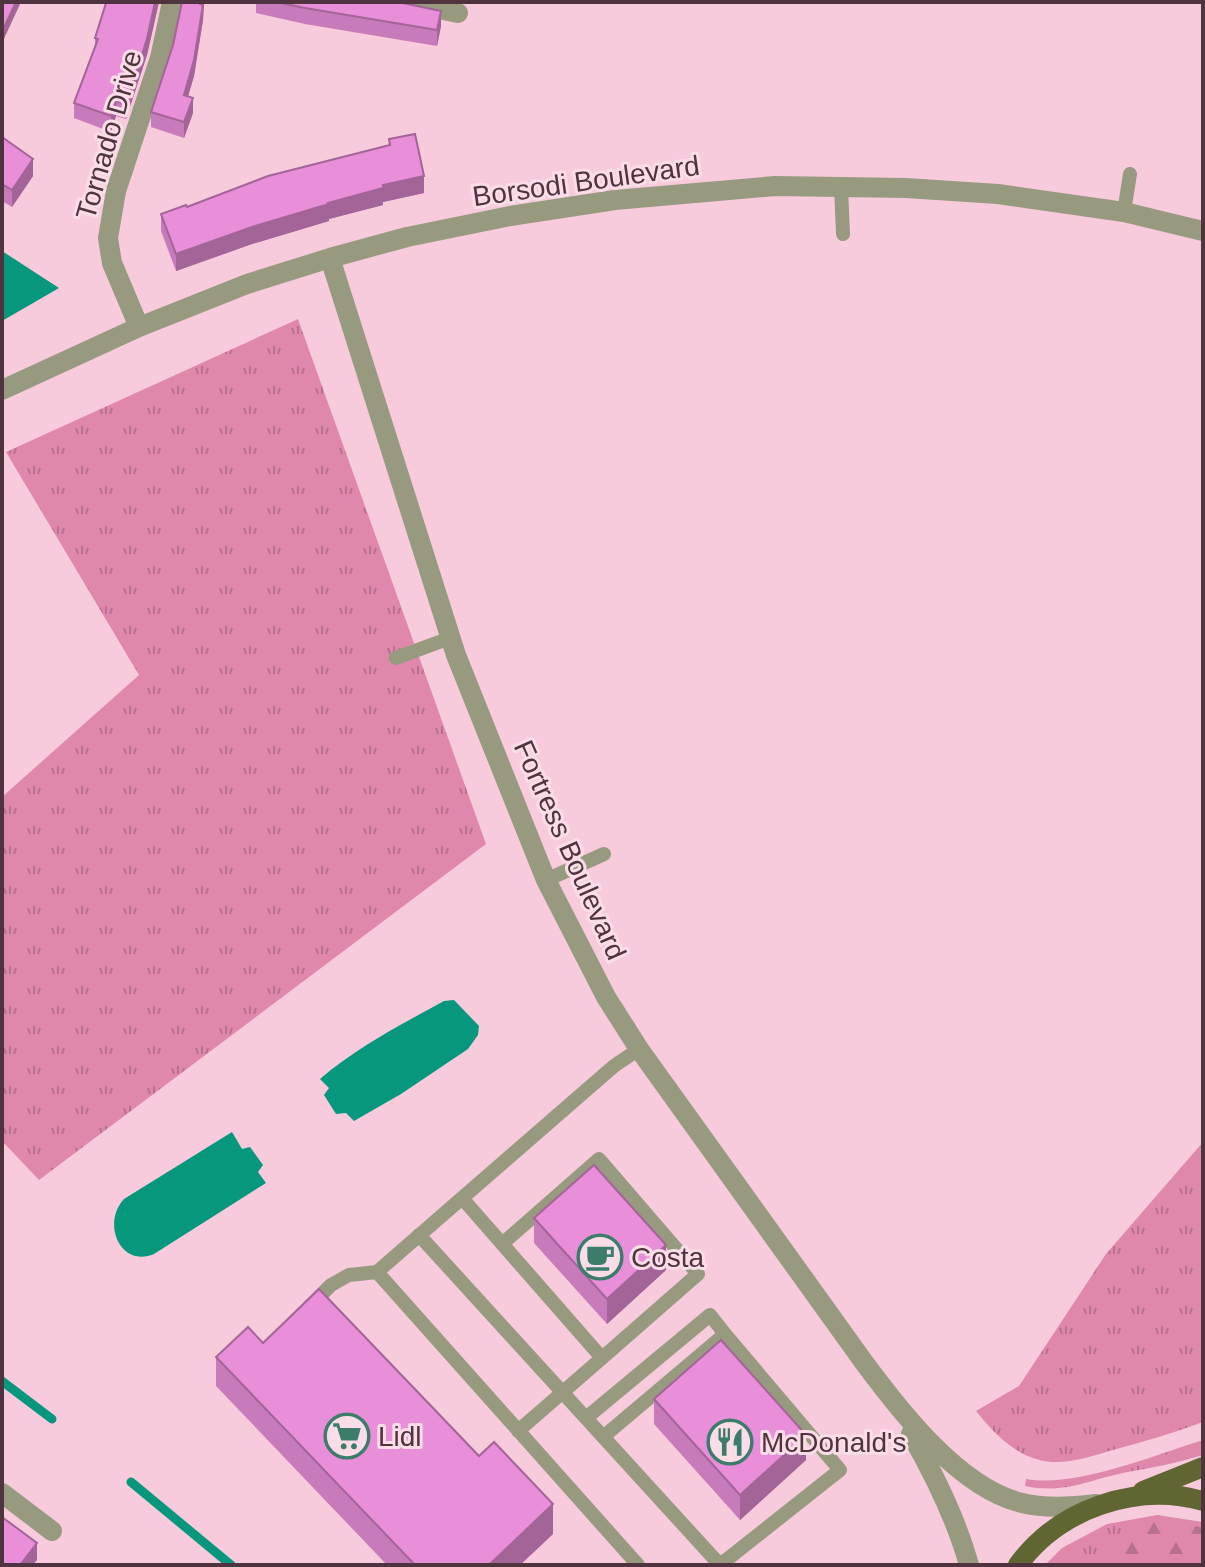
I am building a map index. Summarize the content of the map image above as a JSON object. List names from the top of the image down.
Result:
{
  "streets": {
    "street": ["Tornado Drive", "Borsodi Boulevard", "Fortress Boulevard"]
  },
  "crossings": [
    ["Tornado Drive", "Borsodi Boulevard"],
    ["Borsodi Boulevard", "Fortress Boulevard"]
  ],
  "places": {
    "cafe": ["Costa"],
    "supermarket": ["Lidl"],
    "restaurant": ["McDonald's"]
  }
}
